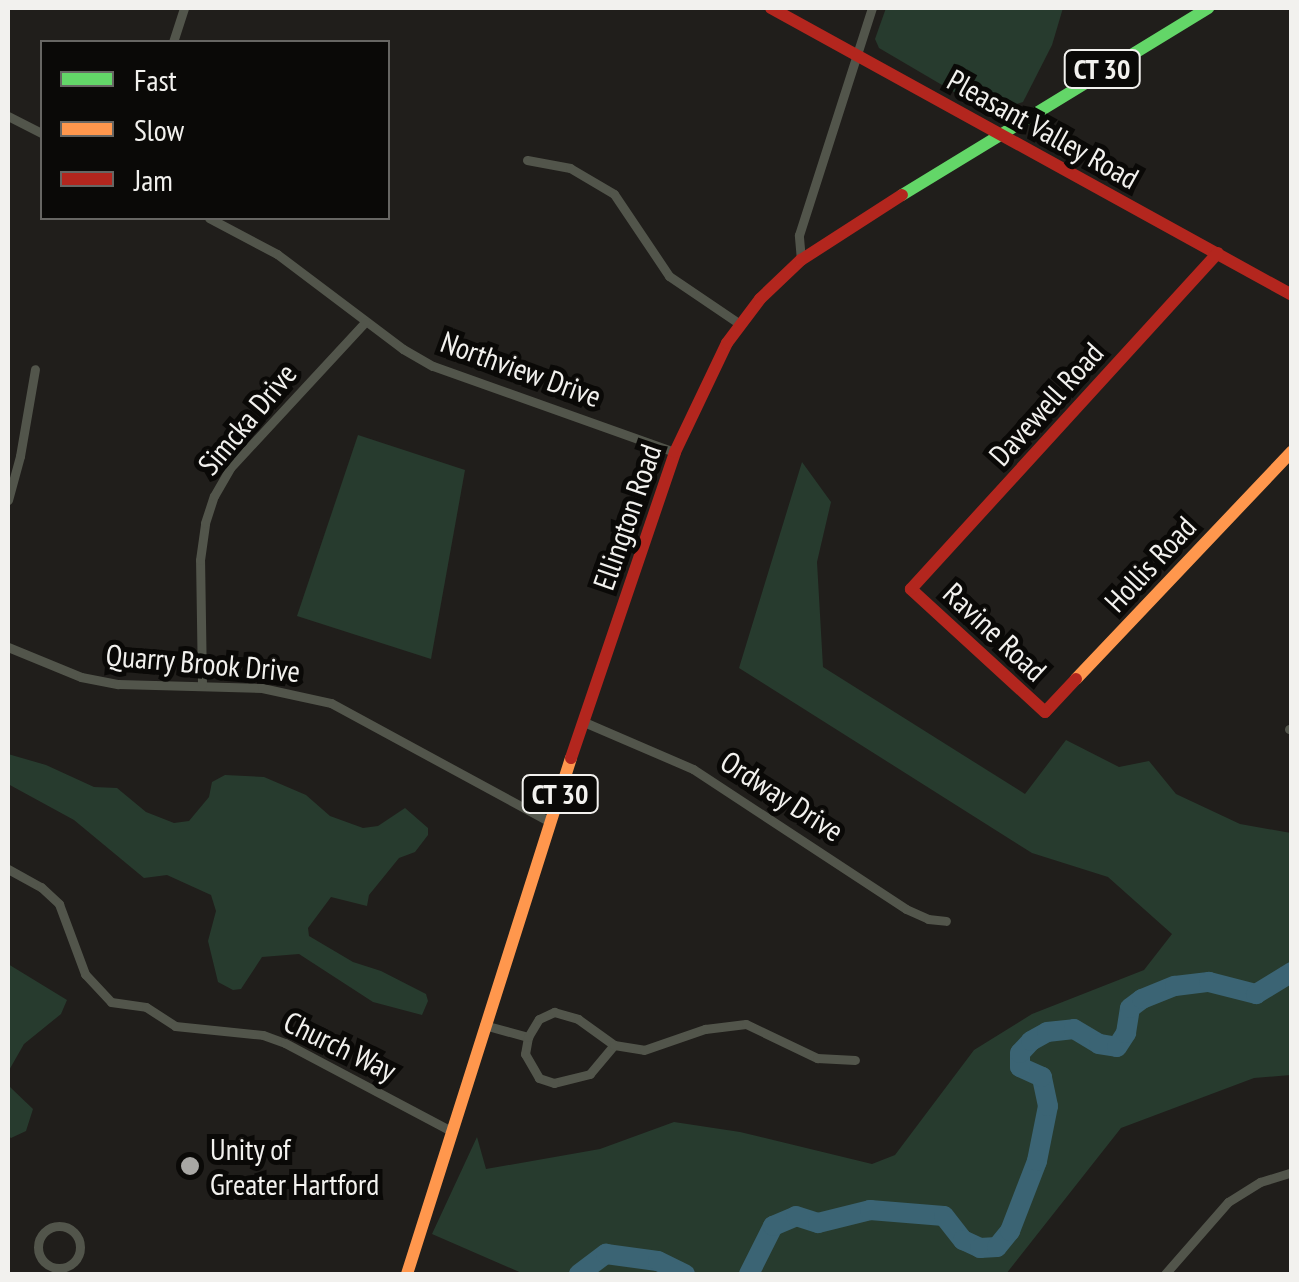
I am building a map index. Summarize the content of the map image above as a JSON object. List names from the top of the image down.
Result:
{
  "streets": {
    "main road": [
      "CT 30",
      "Pleasant Valley Road",
      "Davewell Road",
      "Ellington Road",
      "Hollis Road",
      "Ravine Road"
    ],
    "street": [
      "Northview Drive",
      "Simcka Drive",
      "Quarry Brook Drive",
      "Ordway Drive",
      "Church Way"
    ]
  },
  "crossings": [
    ["Pleasant Valley Road", "Davewell Road"],
    ["Pleasant Valley Road", "Ellington Road"],
    ["Northview Drive", "Simcka Drive"],
    ["Northview Drive", "Ellington Road"],
    ["Davewell Road", "Ravine Road"],
    ["Simcka Drive", "Quarry Brook Drive"],
    ["Ellington Road", "Quarry Brook Drive"],
    ["Ellington Road", "Ordway Drive"],
    ["Ellington Road", "Church Way"],
    ["Hollis Road", "Ravine Road"]
  ],
  "places": ["Unity of Greater Hartford"],
  "legend": ["Fast", "Slow", "Jam"]
}
